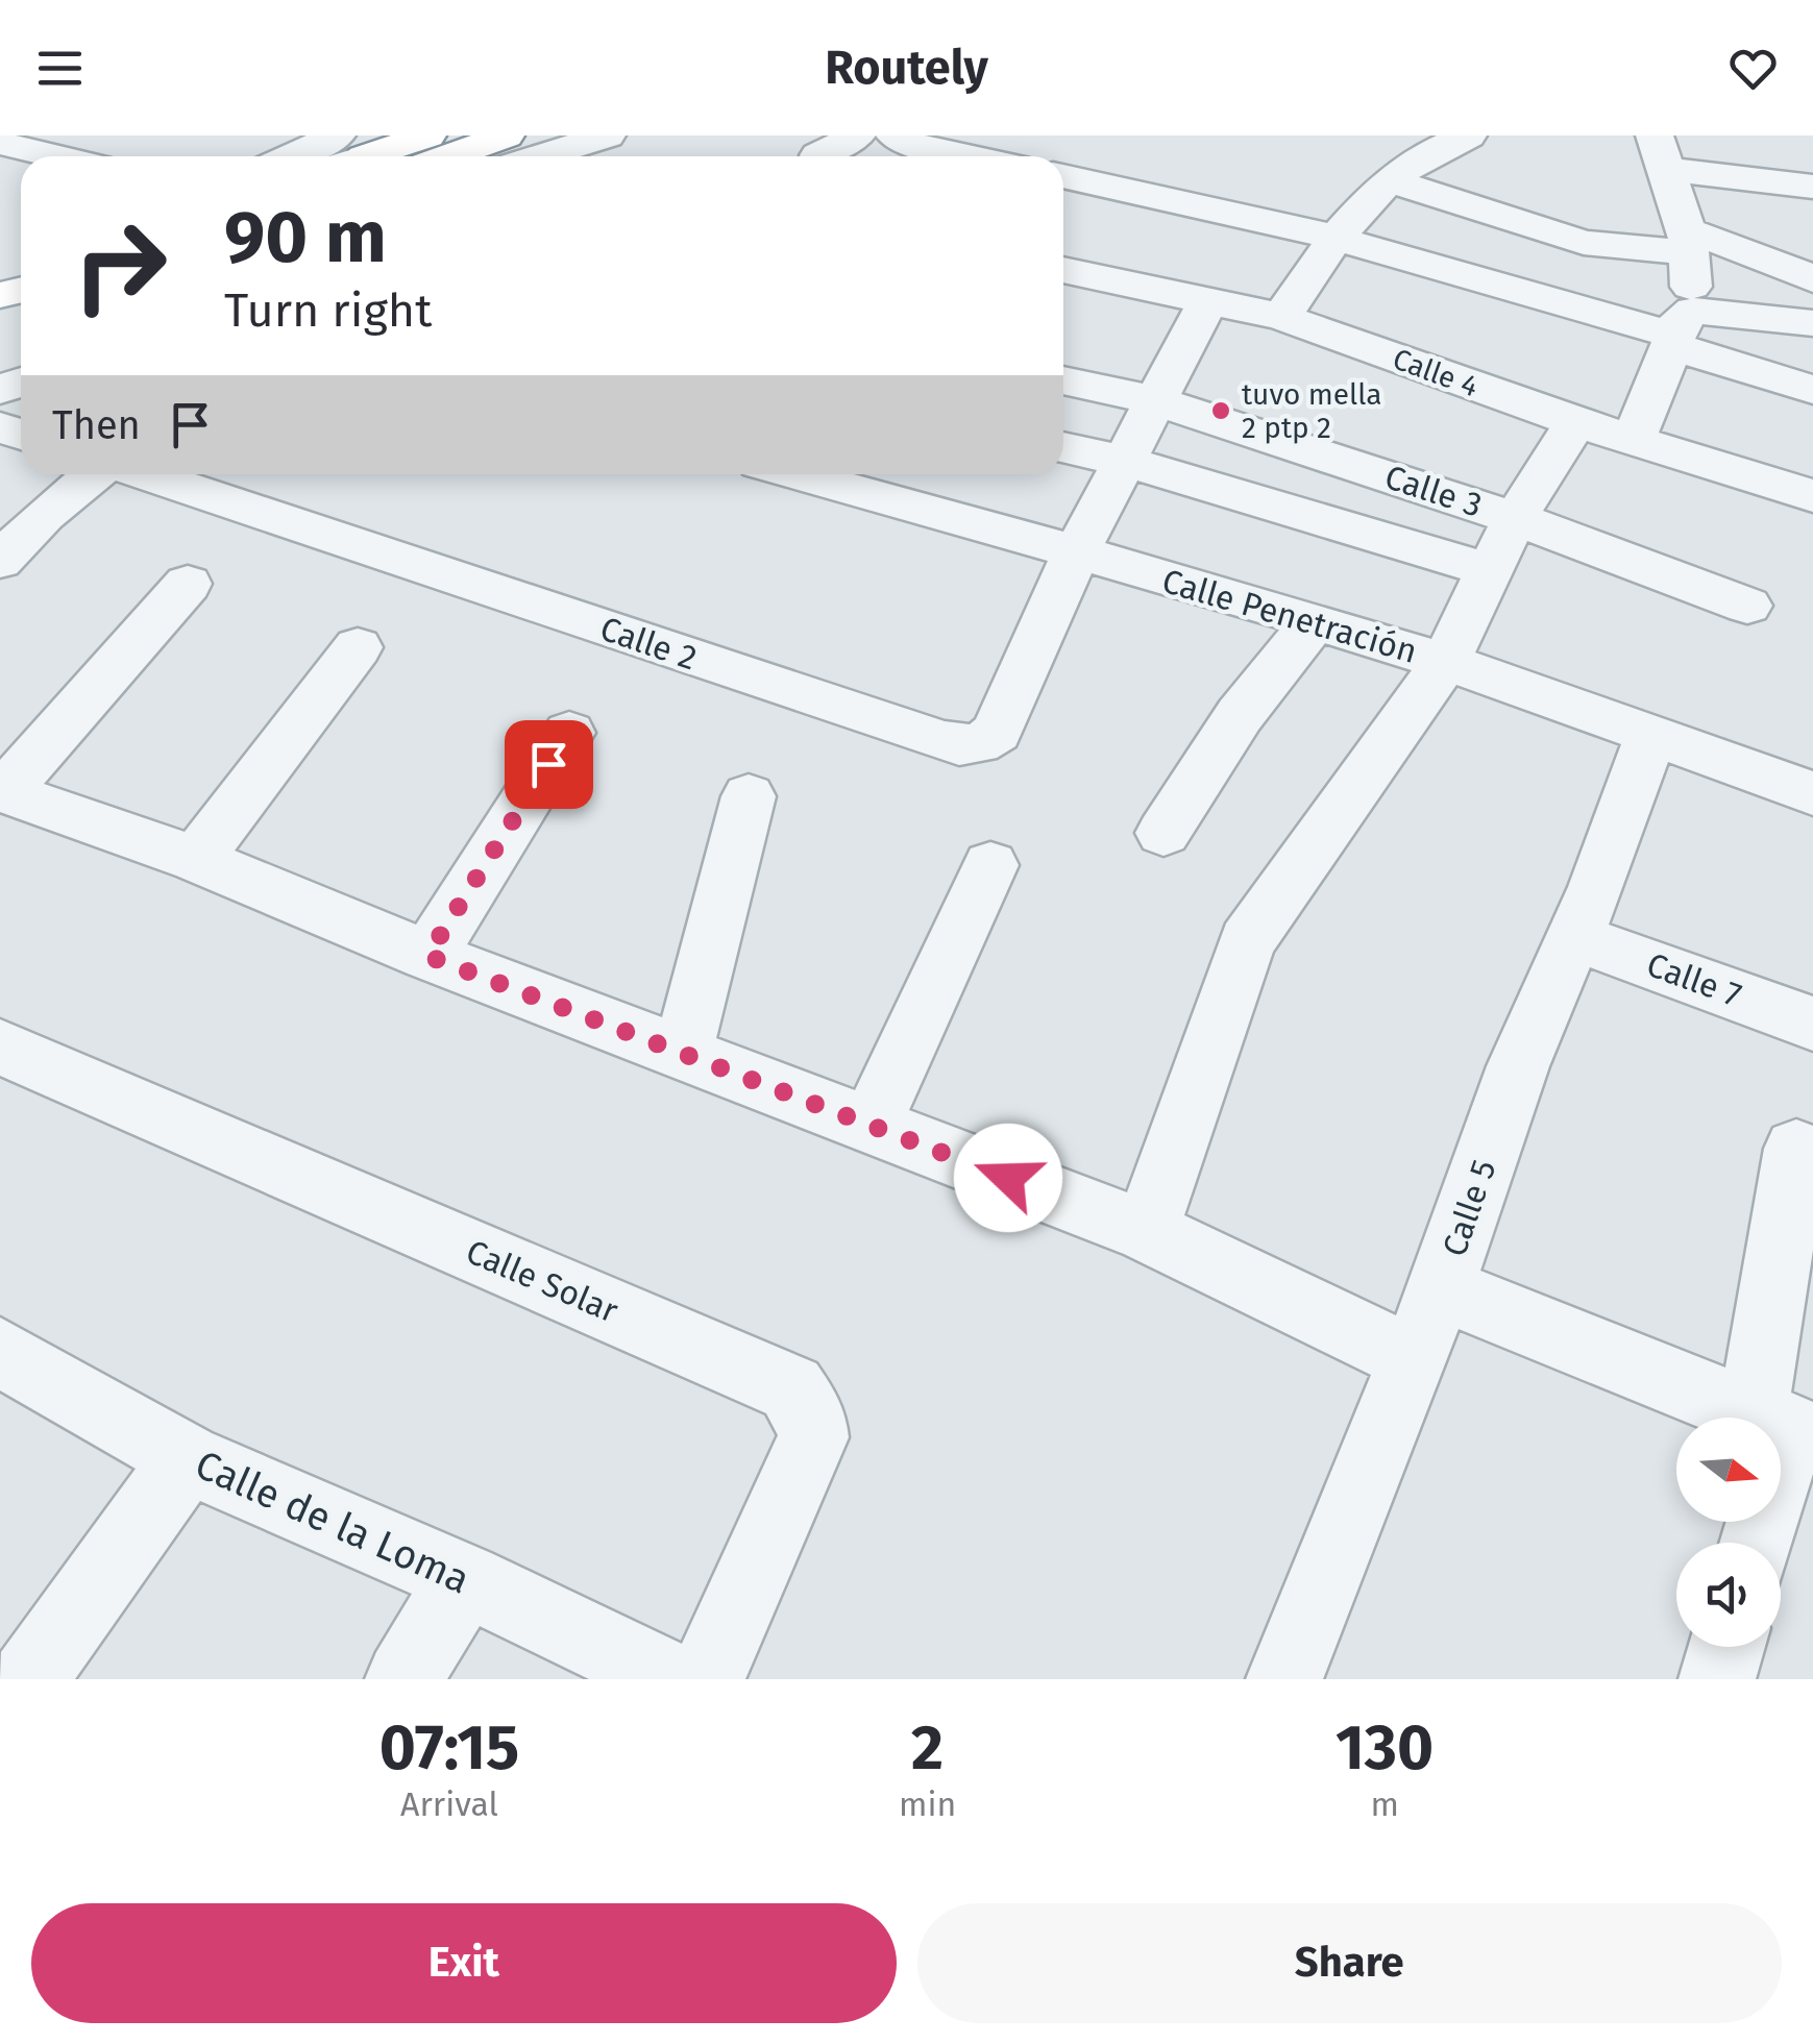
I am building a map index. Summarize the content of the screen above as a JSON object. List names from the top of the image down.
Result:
{
  "streets": {
    "street": [
      "Calle 4",
      "Calle 3",
      "Calle Penetración",
      "Calle 2",
      "Calle 7",
      "Calle 5",
      "Calle Solar",
      "Calle de la Loma"
    ]
  },
  "crossings": [
    ["Calle 4", "Calle 2"],
    ["Calle 3", "Calle 2"],
    ["Calle Penetración", "Calle 2"],
    ["Calle Penetración", "Calle 5"],
    ["Calle 7", "Calle 5"]
  ],
  "places": ["tuvo mella 2 ptp 2"],
  "north": "right",
  "page": {
    "header": "Routely",
    "turn": ["90 m", "Turn right"],
    "then": "Then",
    "eta": [
      "07:15",
      "Arrival",
      "2",
      "min",
      "130",
      "m"
    ],
    "buttons": ["Exit", "Share"]
  }
}
